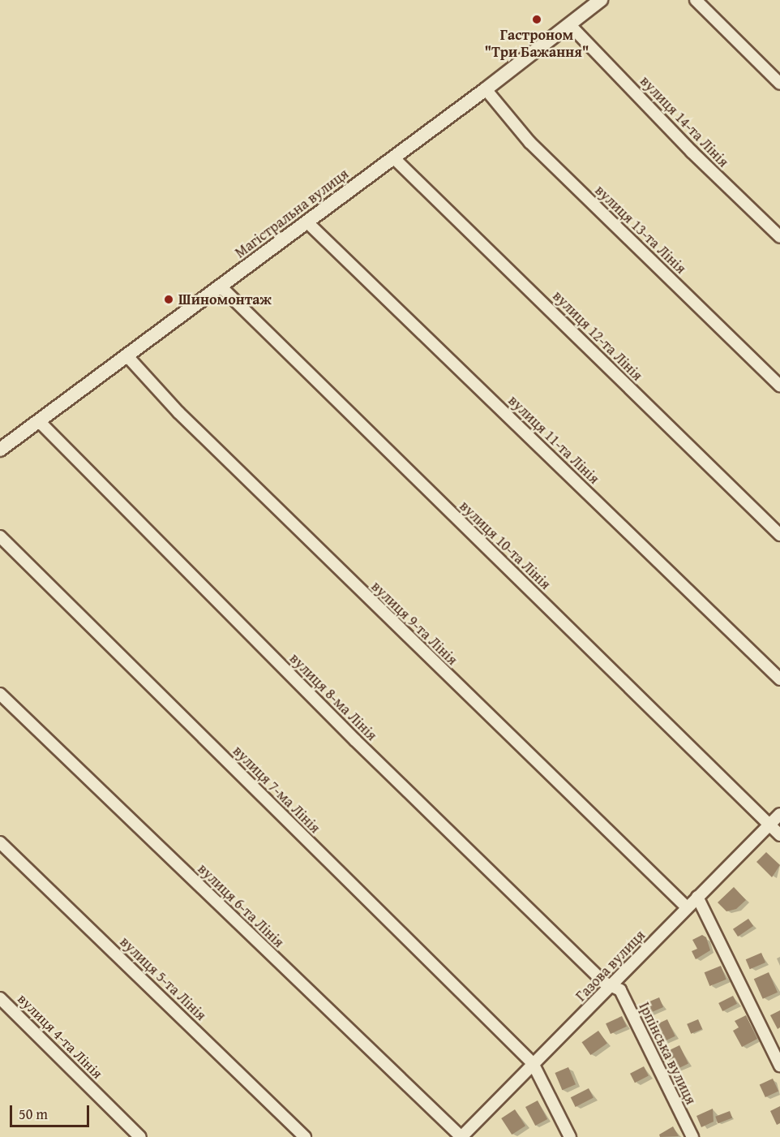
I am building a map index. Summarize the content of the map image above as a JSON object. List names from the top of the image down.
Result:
{
  "streets": {
    "street": [
      "вулиця 14-та Лінія",
      "Магістральна вулиця",
      "вулиця 13-та Лінія",
      "вулиця 12-та Лінія",
      "вулиця 11-та Лінія",
      "вулиця 10-та Лінія",
      "вулиця 9-та Лінія",
      "вулиця 8-ма Лінія",
      "вулиця 7-ма Лінія",
      "вулиця 6-та Лінія",
      "Газова вулиця",
      "вулиця 5-та Лінія",
      "вулиця 4-та Лінія",
      "Ірпінська вулиця"
    ]
  },
  "crossings": [
    ["вулиця 14-та Лінія", "Магістральна вулиця"],
    ["Магістральна вулиця", "вулиця 13-та Лінія"],
    ["Магістральна вулиця", "вулиця 12-та Лінія"],
    ["Магістральна вулиця", "вулиця 11-та Лінія"],
    ["Магістральна вулиця", "вулиця 10-та Лінія"],
    ["Магістральна вулиця", "вулиця 9-та Лінія"],
    ["Магістральна вулиця", "вулиця 8-ма Лінія"],
    ["вулиця 10-та Лінія", "Газова вулиця"],
    ["вулиця 9-та Лінія", "Газова вулиця"],
    ["вулиця 8-ма Лінія", "Газова вулиця"],
    ["вулиця 8-ма Лінія", "Ірпінська вулиця"],
    ["вулиця 7-ма Лінія", "Газова вулиця"],
    ["вулиця 6-та Лінія", "Газова вулиця"],
    ["Газова вулиця", "Ірпінська вулиця"]
  ],
  "places": ["Гастроном \"Три Бажання\"", "Шиномонтаж"],
  "scale_bar": "50 m"
}
